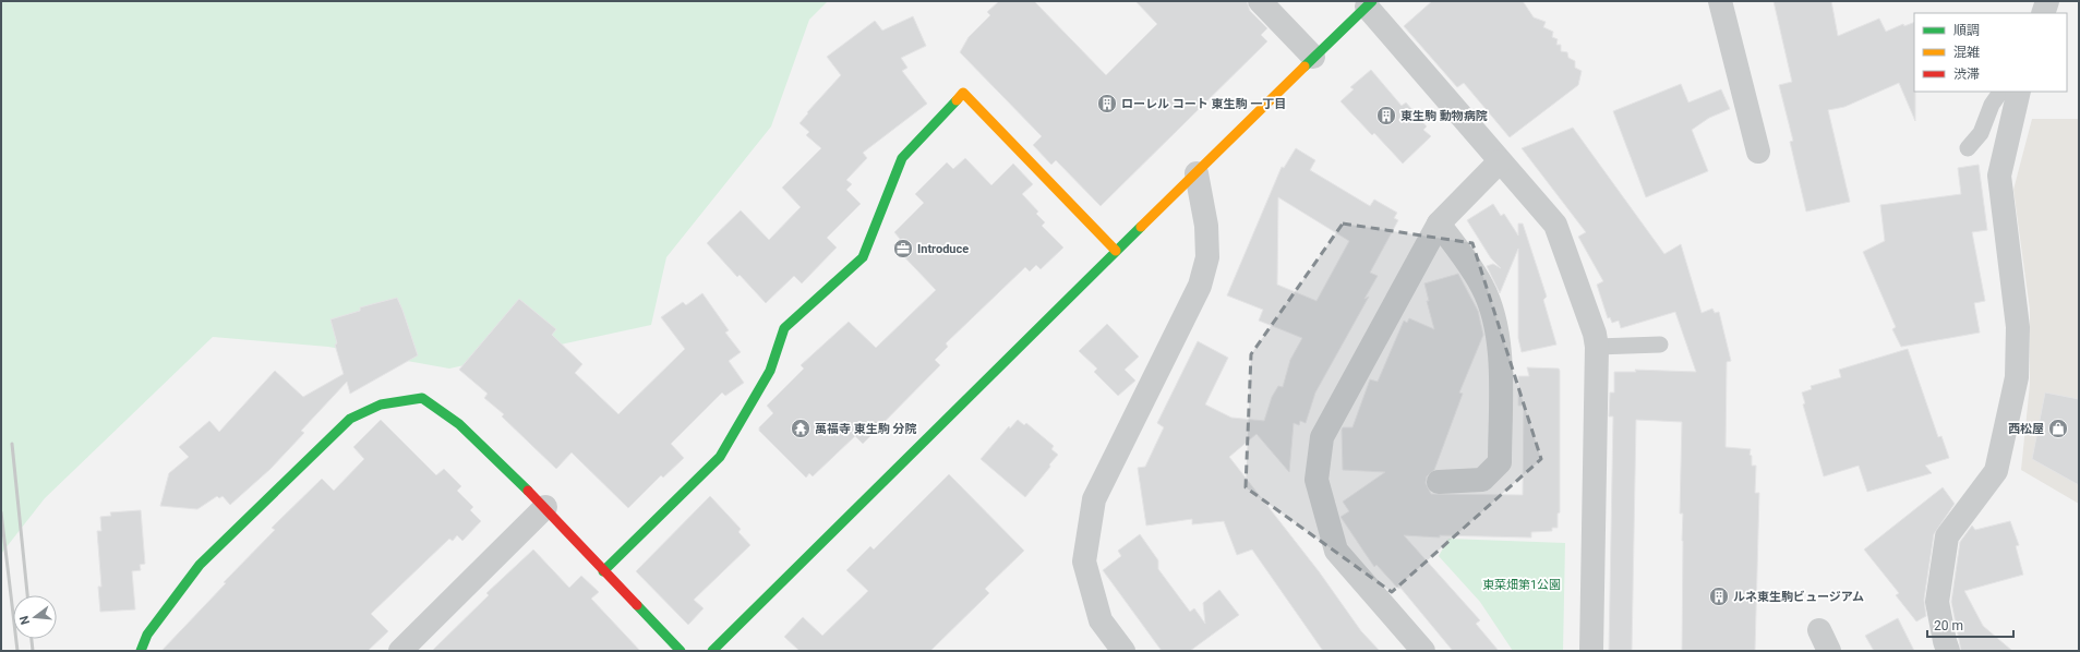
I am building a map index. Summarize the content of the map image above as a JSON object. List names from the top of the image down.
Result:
{
  "parks": ["東菜畑第1公園"],
  "places": {
    "building": ["ローレル コート 東生駒 一丁目", "東生駒 動物病院", "ルネ東生駒ビュージアム"],
    "office": ["Introduce"],
    "temple": ["萬福寺 東生駒 分院"],
    "shop": ["西松屋"]
  },
  "legend": ["順調", "混雑", "渋滞"],
  "scale_bar": "20 m",
  "north": "left"
}
